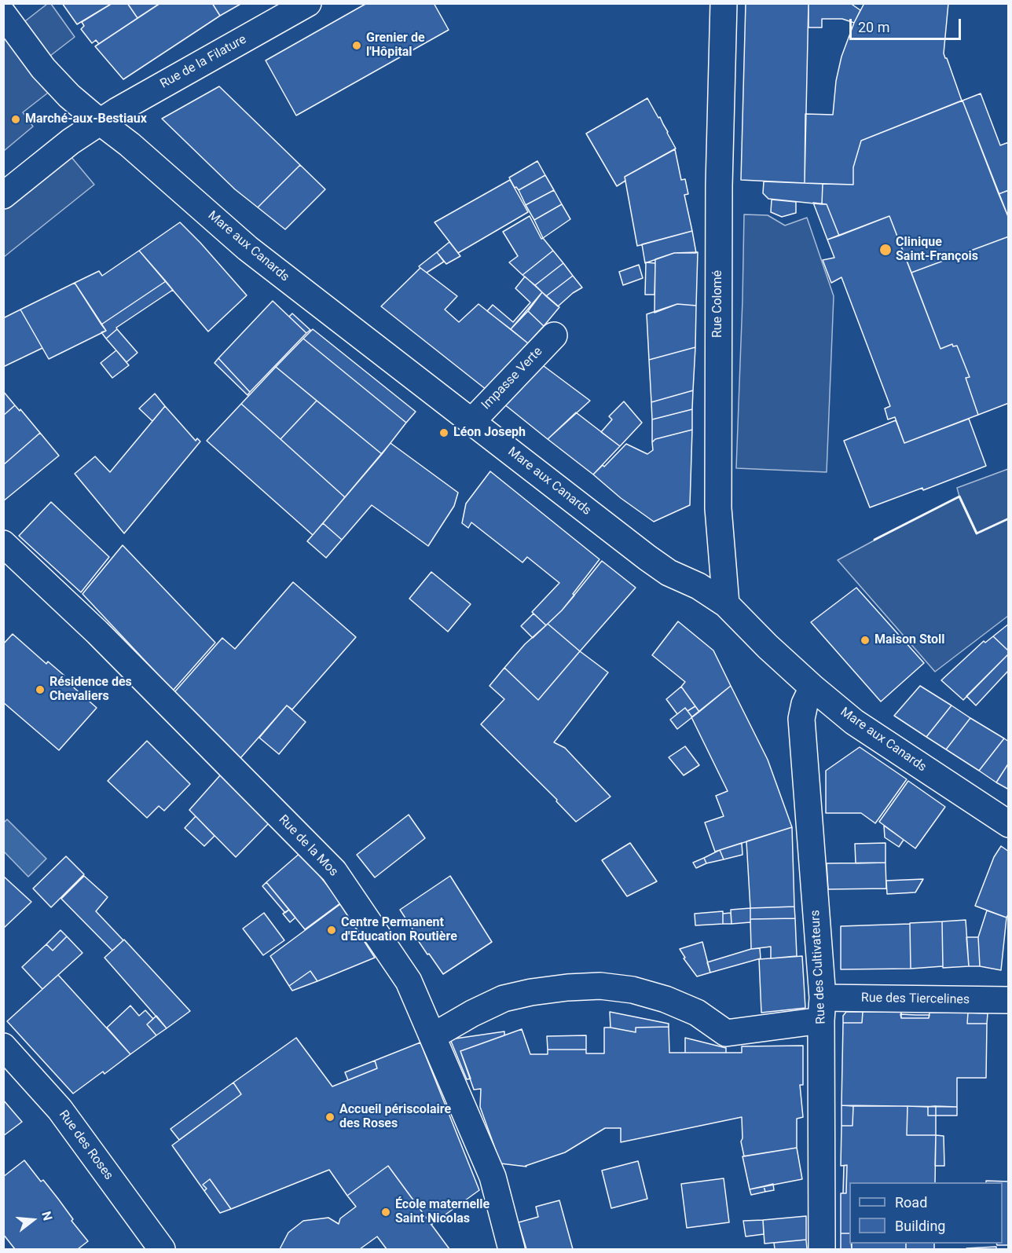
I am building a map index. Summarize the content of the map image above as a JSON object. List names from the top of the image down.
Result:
{
  "streets": {
    "street": [
      "Rue de la Filature",
      "Mare aux Canards",
      "Rue Colomé",
      "Impasse Verte",
      "Rue de la Mos",
      "Rue des Cultivateurs",
      "Rue des Tiercelines",
      "Rue des Roses"
    ]
  },
  "crossings": [
    ["Rue de la Filature", "Mare aux Canards"],
    ["Mare aux Canards", "Rue Colomé"],
    ["Mare aux Canards", "Impasse Verte"],
    ["Mare aux Canards", "Rue des Cultivateurs"],
    ["Rue de la Mos", "Rue des Tiercelines"],
    ["Rue des Cultivateurs", "Rue des Tiercelines"]
  ],
  "places": [
    "Grenier de l'Hôpital",
    "Marché-aux-Bestiaux",
    "Clinique Saint-François",
    "Léon Joseph",
    "Maison Stoll",
    "Résidence des Chevaliers",
    "Centre Permanent d'Education Routière",
    "Accueil périscolaire des Roses",
    "École maternelle Saint Nicolas"
  ],
  "legend": ["Road", "Building"],
  "scale_bar": "20 m",
  "north": "right"
}
